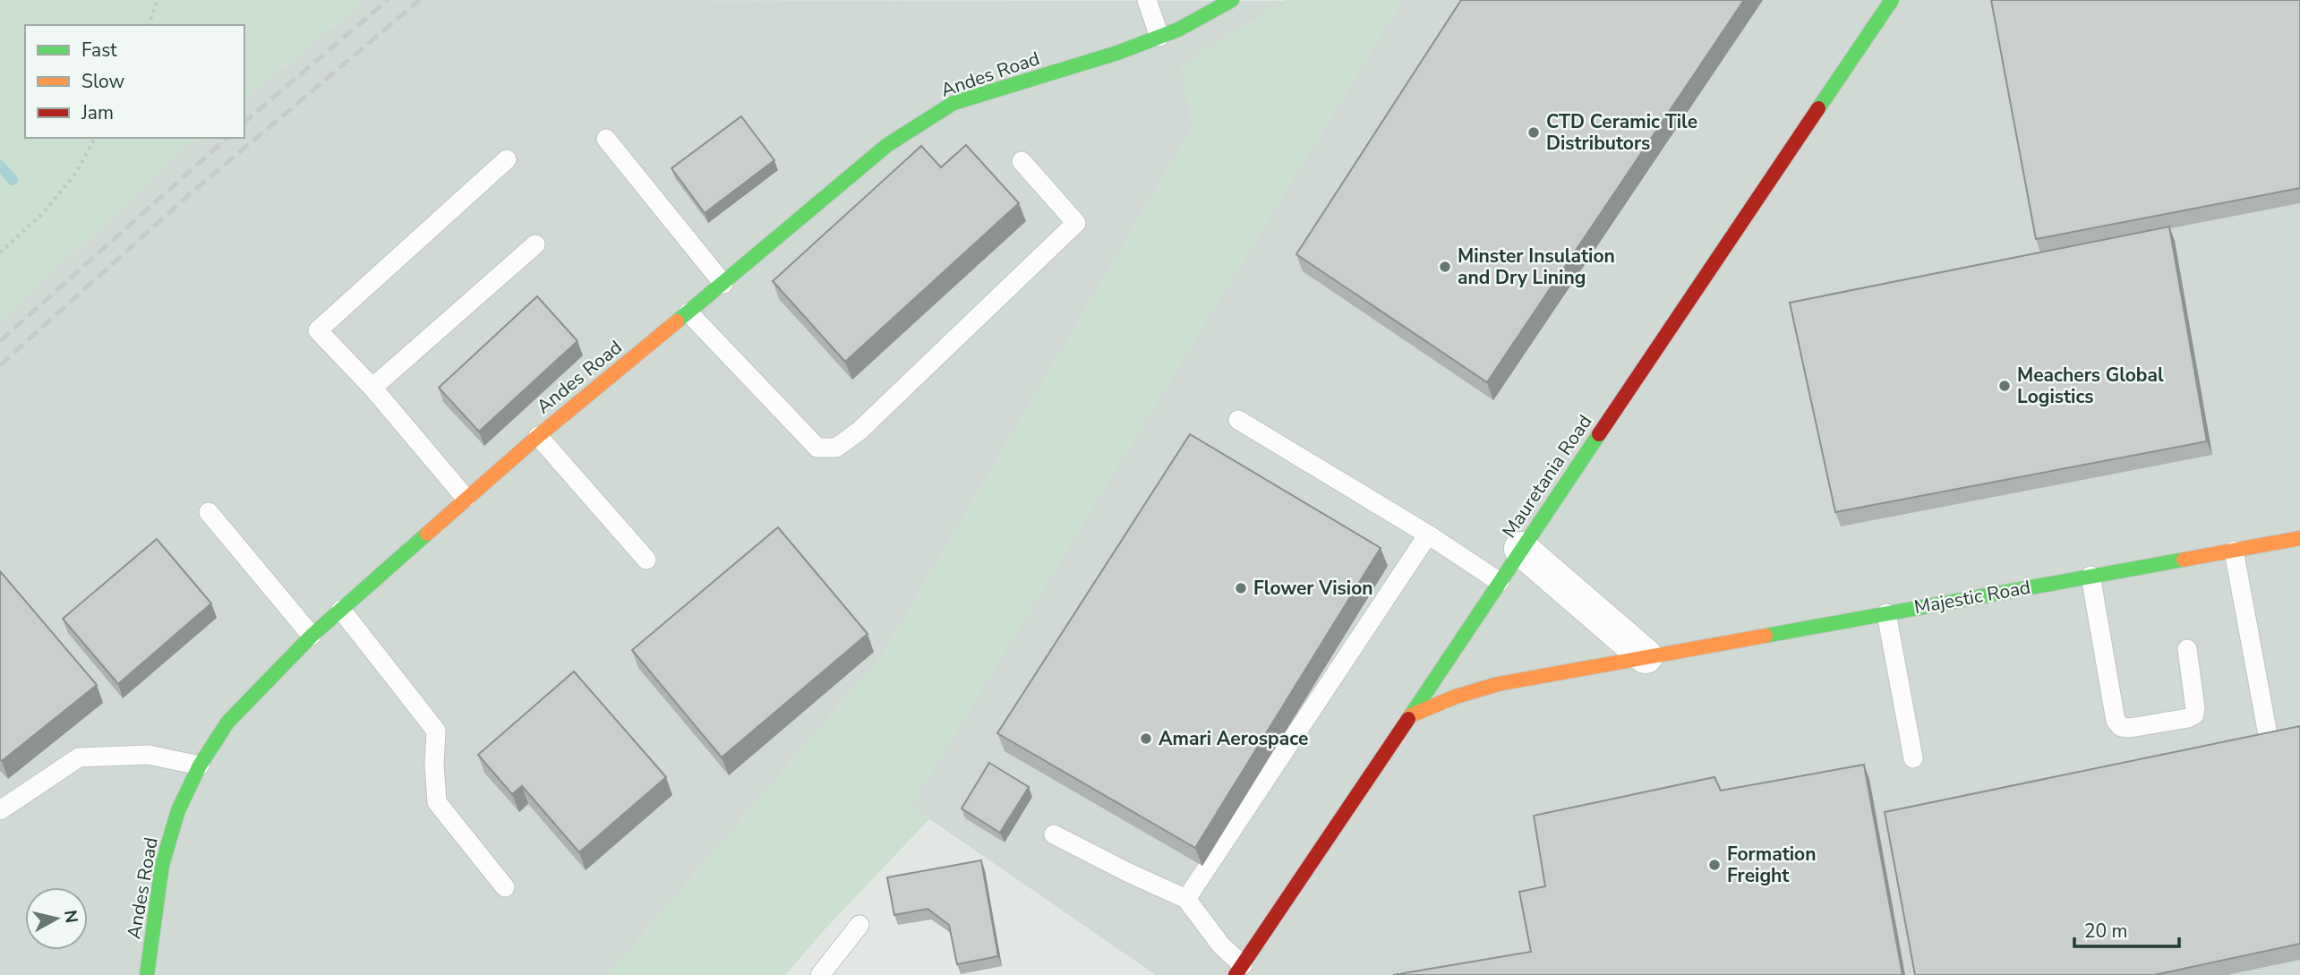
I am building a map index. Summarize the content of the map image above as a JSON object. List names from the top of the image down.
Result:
{
  "streets": {
    "street": ["Andes Road", "Mauretania Road", "Majestic Road"]
  },
  "crossings": [
    ["Mauretania Road", "Majestic Road"]
  ],
  "places": [
    "CTD Ceramic Tile Distributors",
    "Minster Insulation and Dry Lining",
    "Meachers Global Logistics",
    "Flower Vision",
    "Amari Aerospace",
    "Formation Freight"
  ],
  "legend": ["Fast", "Slow", "Jam"],
  "scale_bar": "20 m",
  "north": "right"
}
